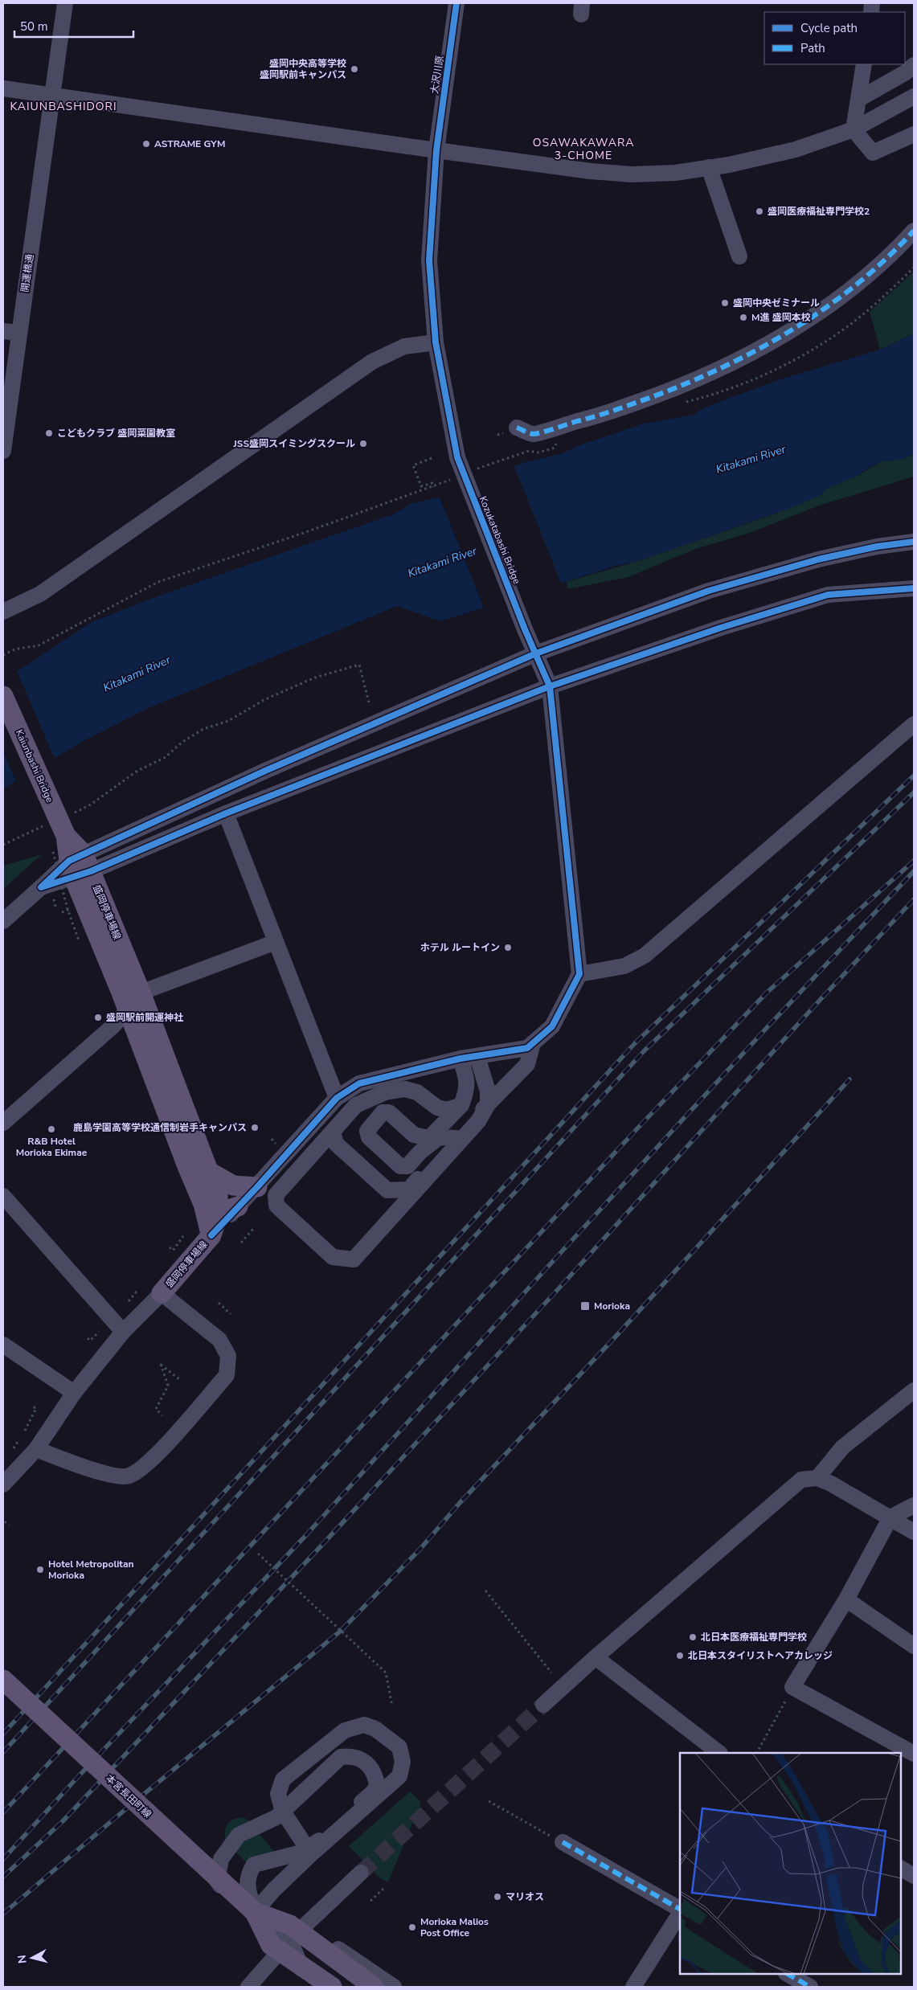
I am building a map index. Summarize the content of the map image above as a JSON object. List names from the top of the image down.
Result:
{
  "streets": {
    "main road": ["Kaiunbashi Bridge", "盛岡停車場線", "本宮長田町線"],
    "street": ["大沢川原", "開運橋通", "Kozukatabashi Bridge"]
  },
  "crossings": [
    ["大沢川原", "Kozukatabashi Bridge"],
    ["Kaiunbashi Bridge", "盛岡停車場線"]
  ],
  "districts": ["KAIUNBASHIDORI", "OSAWAKAWARA 3-CHOME"],
  "water": ["Kitakami River"],
  "places": {
    "other": [
      "盛岡中央高等学校 盛岡駅前キャンパス",
      "ASTRAME GYM",
      "盛岡医療福祉専門学校2",
      "盛岡中央ゼミナール",
      "M進 盛岡本校",
      "こどもクラブ 盛岡菜園教室",
      "JSS盛岡スイミングスクール",
      "ホテル ルートイン",
      "盛岡駅前開運神社",
      "鹿島学園高等学校通信制岩手キャンパス",
      "R&B Hotel Morioka Ekimae",
      "Hotel Metropolitan Morioka",
      "北日本医療福祉専門学校",
      "北日本スタイリストヘアカレッジ",
      "マリオス",
      "Morioka Malios Post Office"
    ],
    "transit": ["Morioka"]
  },
  "legend": ["Cycle path", "Path"],
  "scale_bar": "50 m",
  "north": "left"
}
